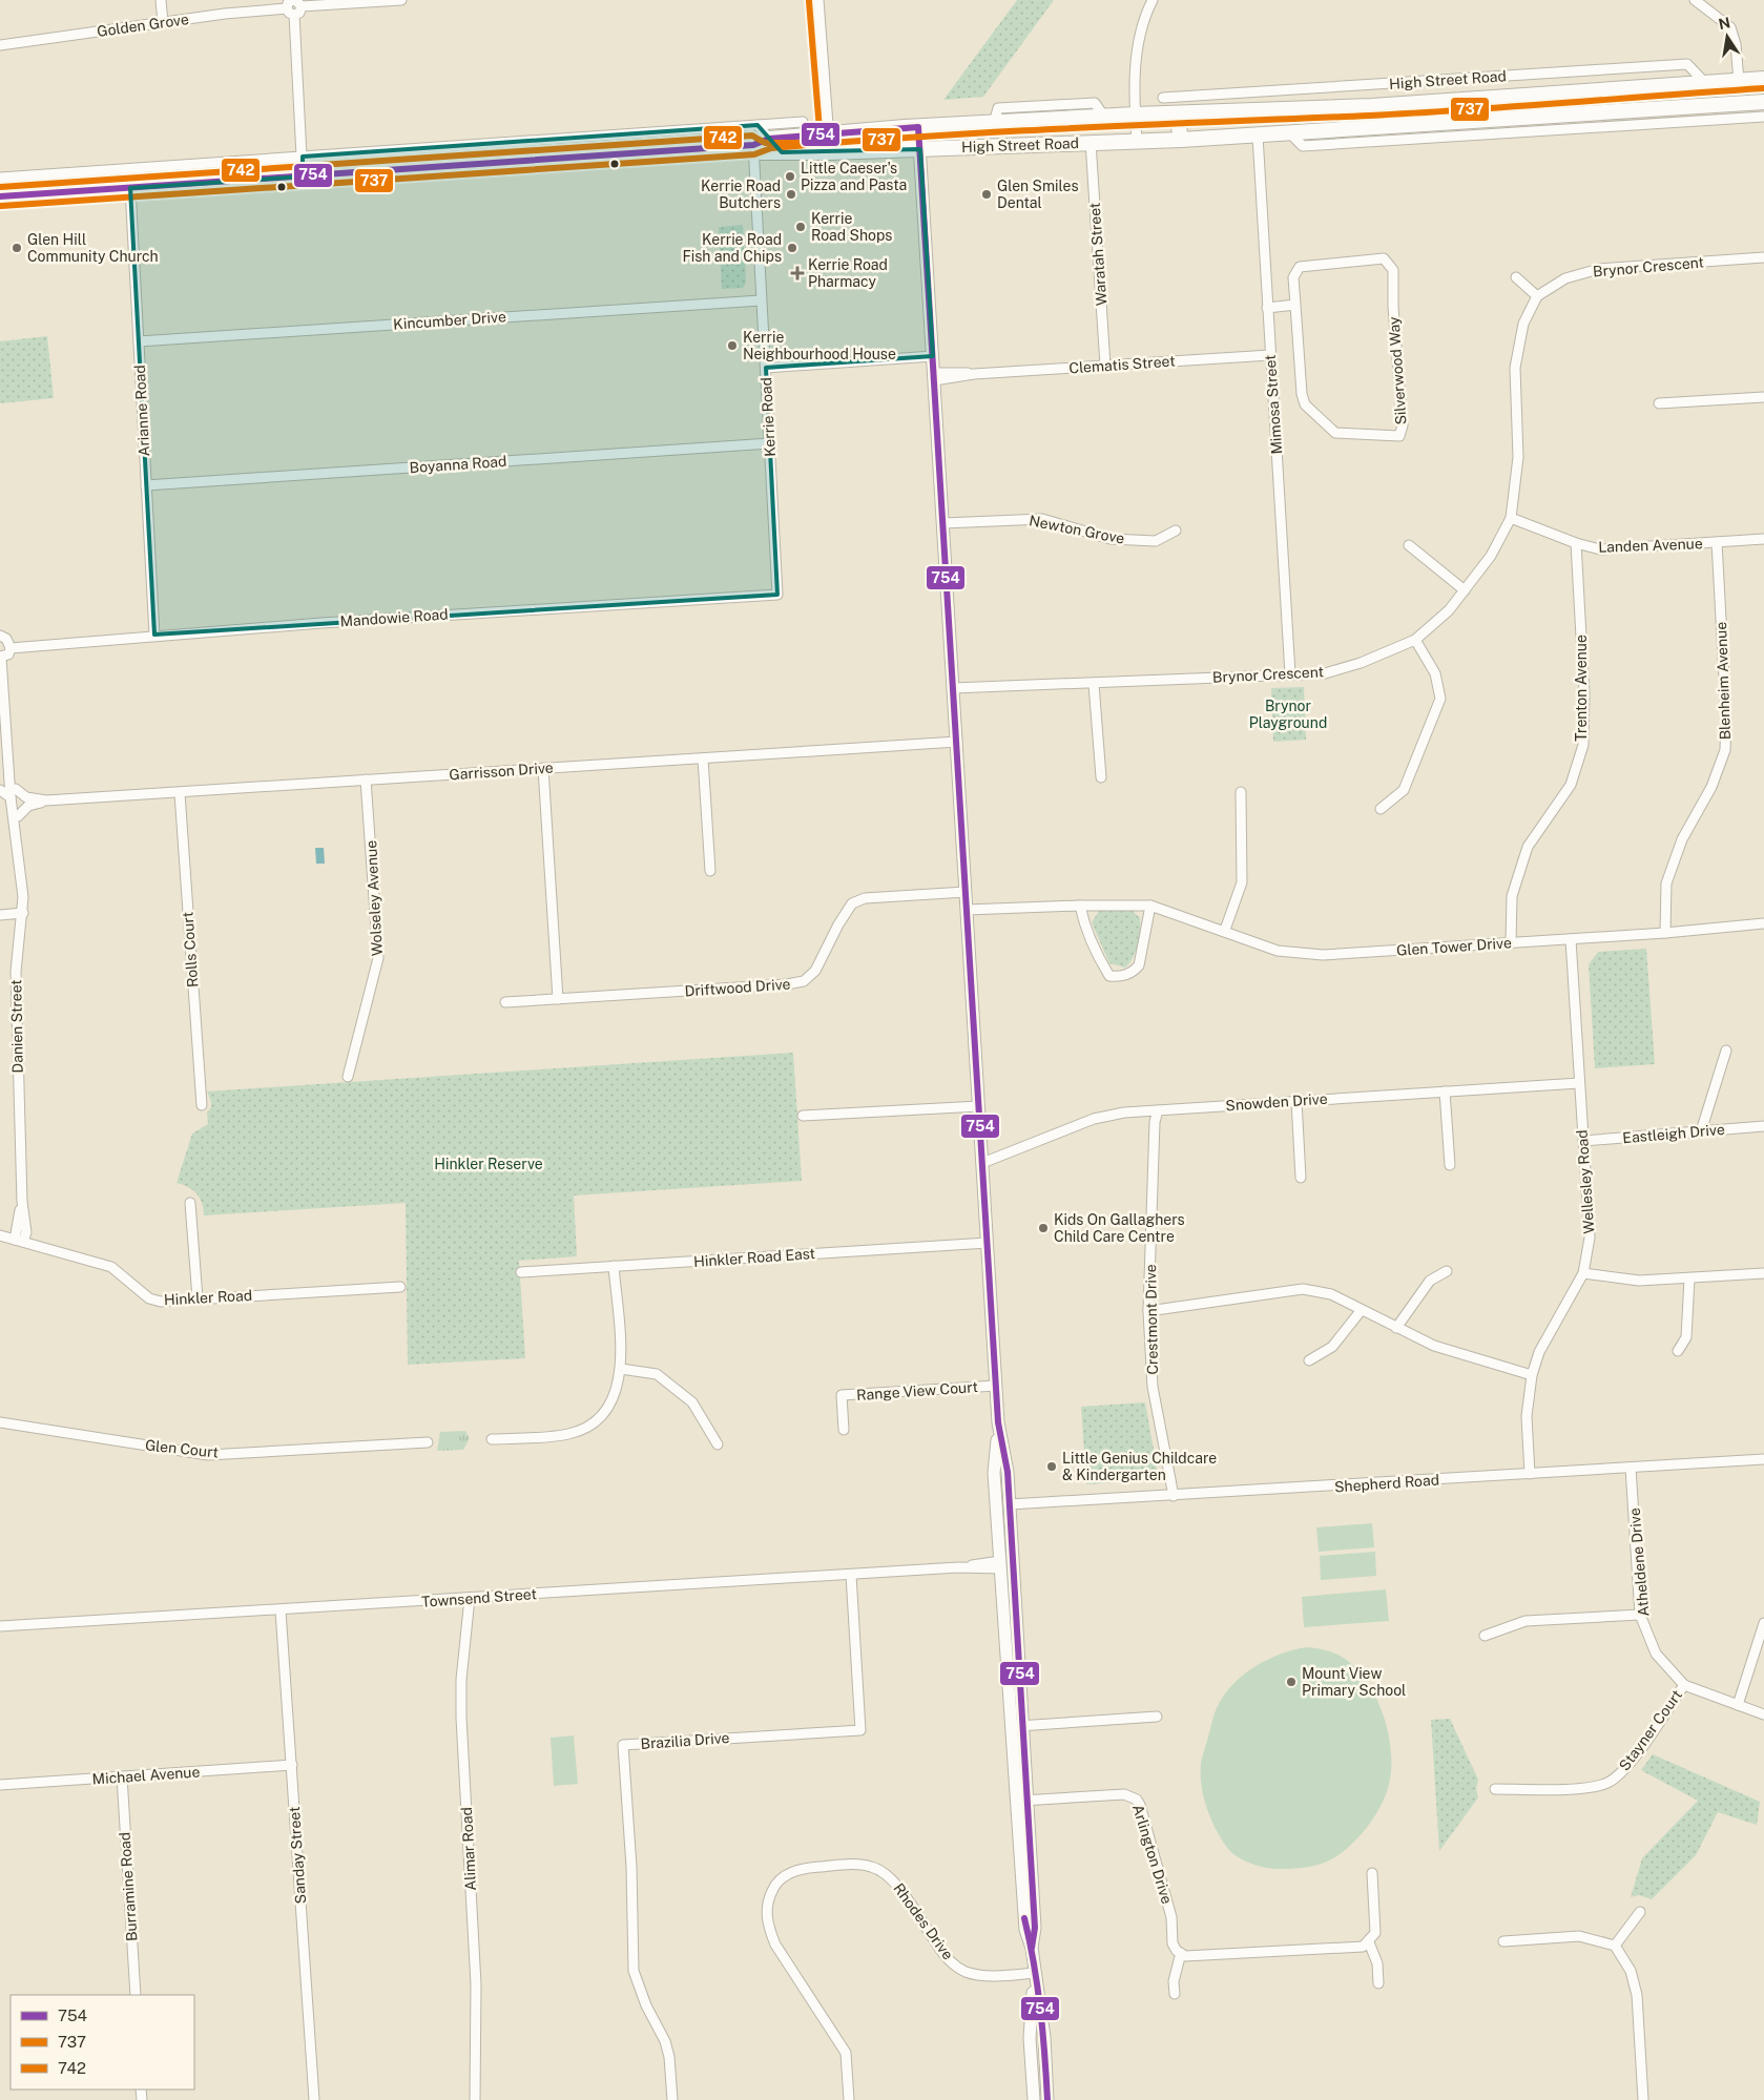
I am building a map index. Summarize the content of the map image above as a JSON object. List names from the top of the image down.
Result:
{
  "streets": {
    "main road": ["High Street Road"],
    "street": [
      "Golden Grove",
      "Waratah Street",
      "Brynor Crescent",
      "Kincumber Drive",
      "Clematis Street",
      "Silverwood Way",
      "Mimosa Street",
      "Arianne Road",
      "Kerrie Road",
      "Boyanna Road",
      "Newton Grove",
      "Landen Avenue",
      "Mandowie Road",
      "Blenheim Avenue",
      "Trenton Avenue",
      "Garrisson Drive",
      "Wolseley Avenue",
      "Glen Tower Drive",
      "Rolls Court",
      "Driftwood Drive",
      "Danien Street",
      "Snowden Drive",
      "Eastleigh Drive",
      "Wellesley Road",
      "Hinkler Road East",
      "Hinkler Road",
      "Crestmont Drive",
      "Range View Court",
      "Glen Court",
      "Shepherd Road",
      "Atheldene Drive",
      "Townsend Street",
      "Stayner Court",
      "Brazilia Drive",
      "Michael Avenue",
      "Alimar Road",
      "Arlington Drive",
      "Sanday Street",
      "Burramine Road",
      "Rhodes Drive"
    ]
  },
  "crossings": [
    ["High Street Road", "Waratah Street"],
    ["High Street Road", "Mimosa Street"],
    ["High Street Road", "Arianne Road"],
    ["High Street Road", "Kerrie Road"],
    ["Waratah Street", "Clematis Street"],
    ["Brynor Crescent", "Mimosa Street"],
    ["Brynor Crescent", "Landen Avenue"],
    ["Kincumber Drive", "Arianne Road"],
    ["Kincumber Drive", "Kerrie Road"],
    ["Clematis Street", "Mimosa Street"],
    ["Arianne Road", "Boyanna Road"],
    ["Arianne Road", "Mandowie Road"],
    ["Kerrie Road", "Boyanna Road"],
    ["Kerrie Road", "Mandowie Road"],
    ["Landen Avenue", "Blenheim Avenue"],
    ["Landen Avenue", "Trenton Avenue"],
    ["Blenheim Avenue", "Glen Tower Drive"],
    ["Trenton Avenue", "Glen Tower Drive"],
    ["Garrisson Drive", "Wolseley Avenue"],
    ["Garrisson Drive", "Rolls Court"],
    ["Garrisson Drive", "Danien Street"],
    ["Glen Tower Drive", "Wellesley Road"],
    ["Danien Street", "Hinkler Road"],
    ["Snowden Drive", "Wellesley Road"],
    ["Snowden Drive", "Crestmont Drive"],
    ["Eastleigh Drive", "Wellesley Road"],
    ["Wellesley Road", "Shepherd Road"],
    ["Crestmont Drive", "Shepherd Road"],
    ["Shepherd Road", "Atheldene Drive"],
    ["Atheldene Drive", "Stayner Court"],
    ["Townsend Street", "Brazilia Drive"],
    ["Townsend Street", "Alimar Road"],
    ["Townsend Street", "Sanday Street"],
    ["Michael Avenue", "Sanday Street"],
    ["Michael Avenue", "Burramine Road"]
  ],
  "parks": ["Brynor Playground", "Hinkler Reserve"],
  "places": {
    "other": [
      "Little Caeser's Pizza and Pasta",
      "Kerrie Road Butchers",
      "Glen Smiles Dental",
      "Kerrie Road Shops",
      "Glen Hill Community Church",
      "Kerrie Road Fish and Chips",
      "Kerrie Neighbourhood House",
      "Kids On Gallaghers Child Care Centre",
      "Little Genius Childcare & Kindergarten",
      "Mount View Primary School"
    ],
    "health": ["Kerrie Road Pharmacy"]
  },
  "lines": ["transit line 742", "transit line 737", "transit line 754"],
  "legend": ["754", "737", "742"],
  "north": "top"
}
